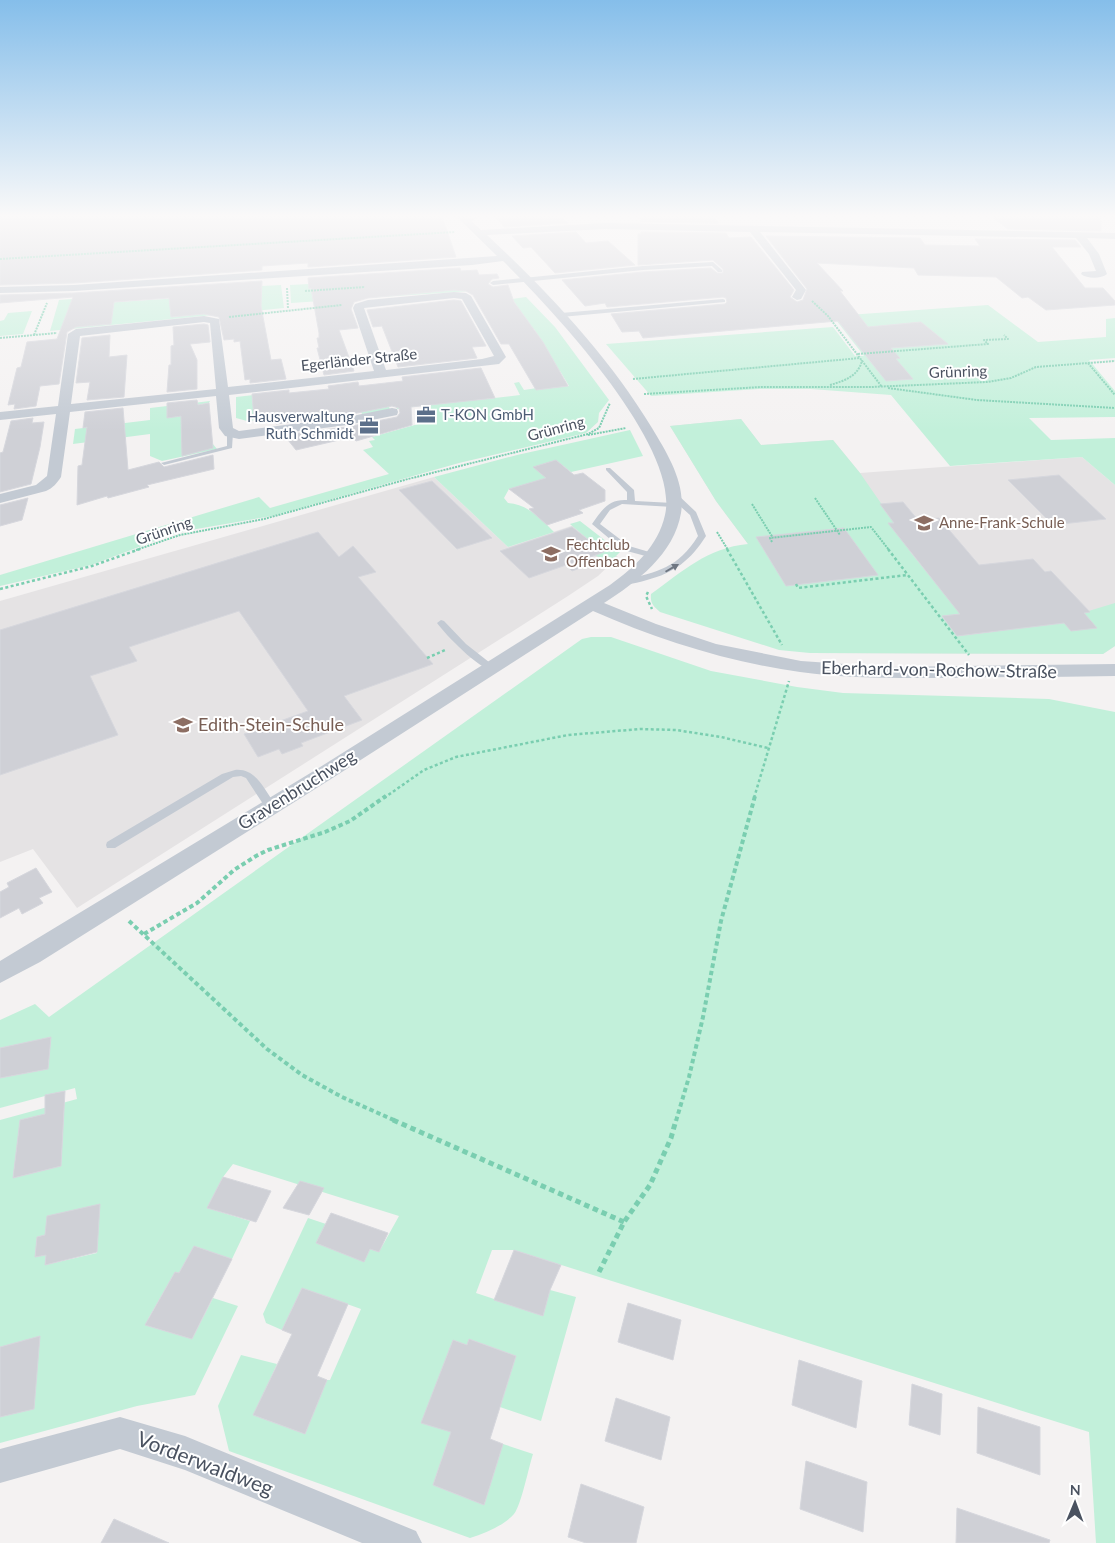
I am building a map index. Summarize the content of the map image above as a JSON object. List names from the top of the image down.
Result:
{
  "streets": {
    "street": [
      "Egerländer Straße",
      "Eberhard-von-Rochow-Straße",
      "Gravenbruchweg",
      "Vorderwaldweg"
    ],
    "path": ["Grünring"]
  },
  "crossings": [
    ["Eberhard-von-Rochow-Straße", "Gravenbruchweg"]
  ],
  "places": {
    "office": ["T-KON GmbH", "Hausverwaltung Ruth Schmidt"],
    "school or university": ["Anne-Frank-Schule", "Fechtclub Offenbach", "Edith-Stein-Schule"]
  },
  "north": "top"
}
